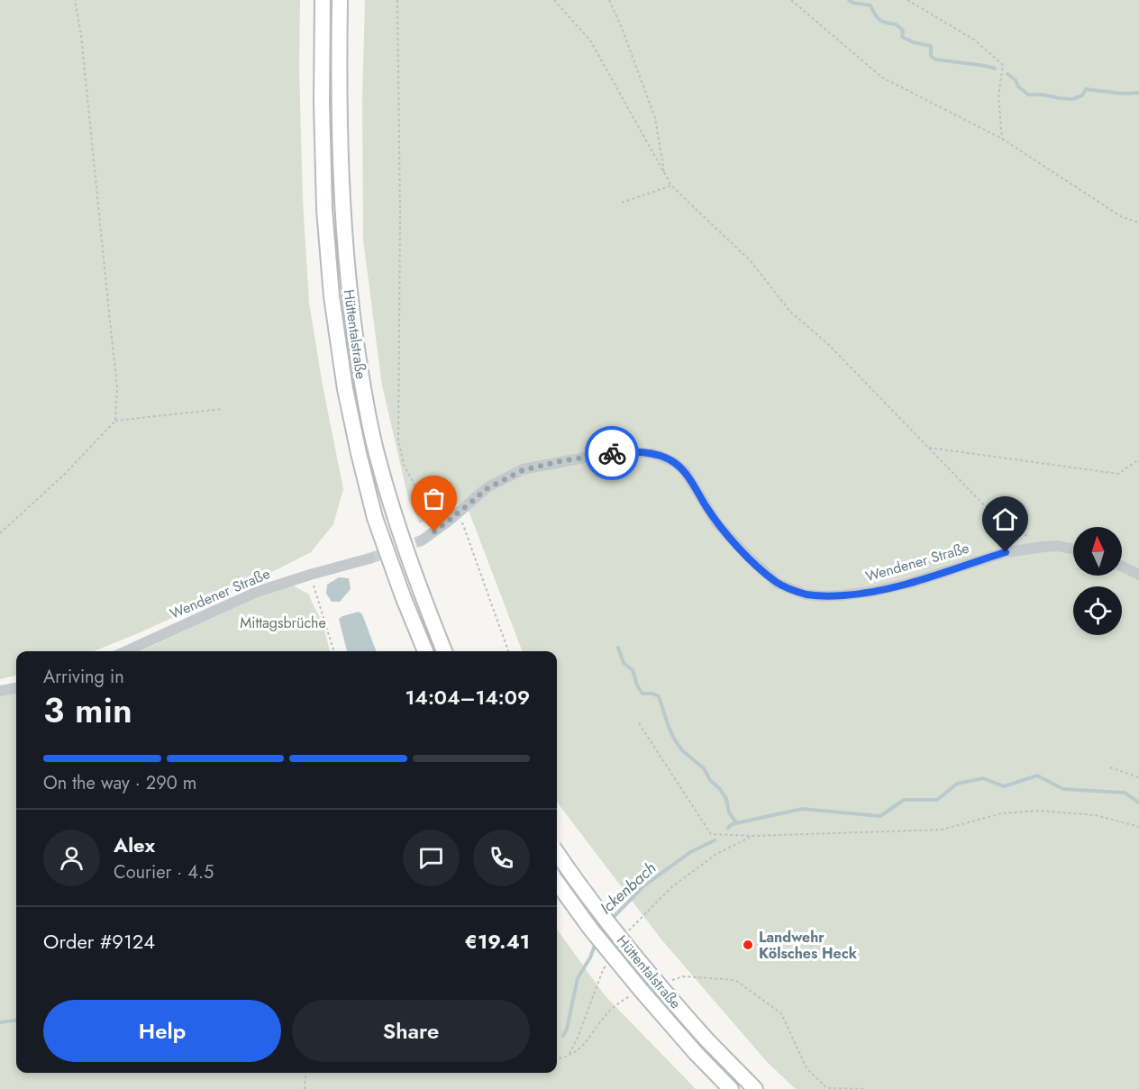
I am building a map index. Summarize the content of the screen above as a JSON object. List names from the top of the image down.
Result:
{
  "streets": {
    "highway": ["Hüttentalstraße"],
    "street": ["Wendener Straße"]
  },
  "water": ["Ickenbach"],
  "parks": ["Mittagsbrüche"],
  "places": ["Landwehr Kölsches Heck"],
  "north": "top",
  "page": {
    "heading": ["3 min", "Arriving in", "14:04–14:09"],
    "panel": [
      "Alex",
      "Courier · 4.5",
      "Order #9124",
      "€19.41"
    ],
    "bar": "On the way · 290 m",
    "buttons": ["Help", "Share"]
  }
}
